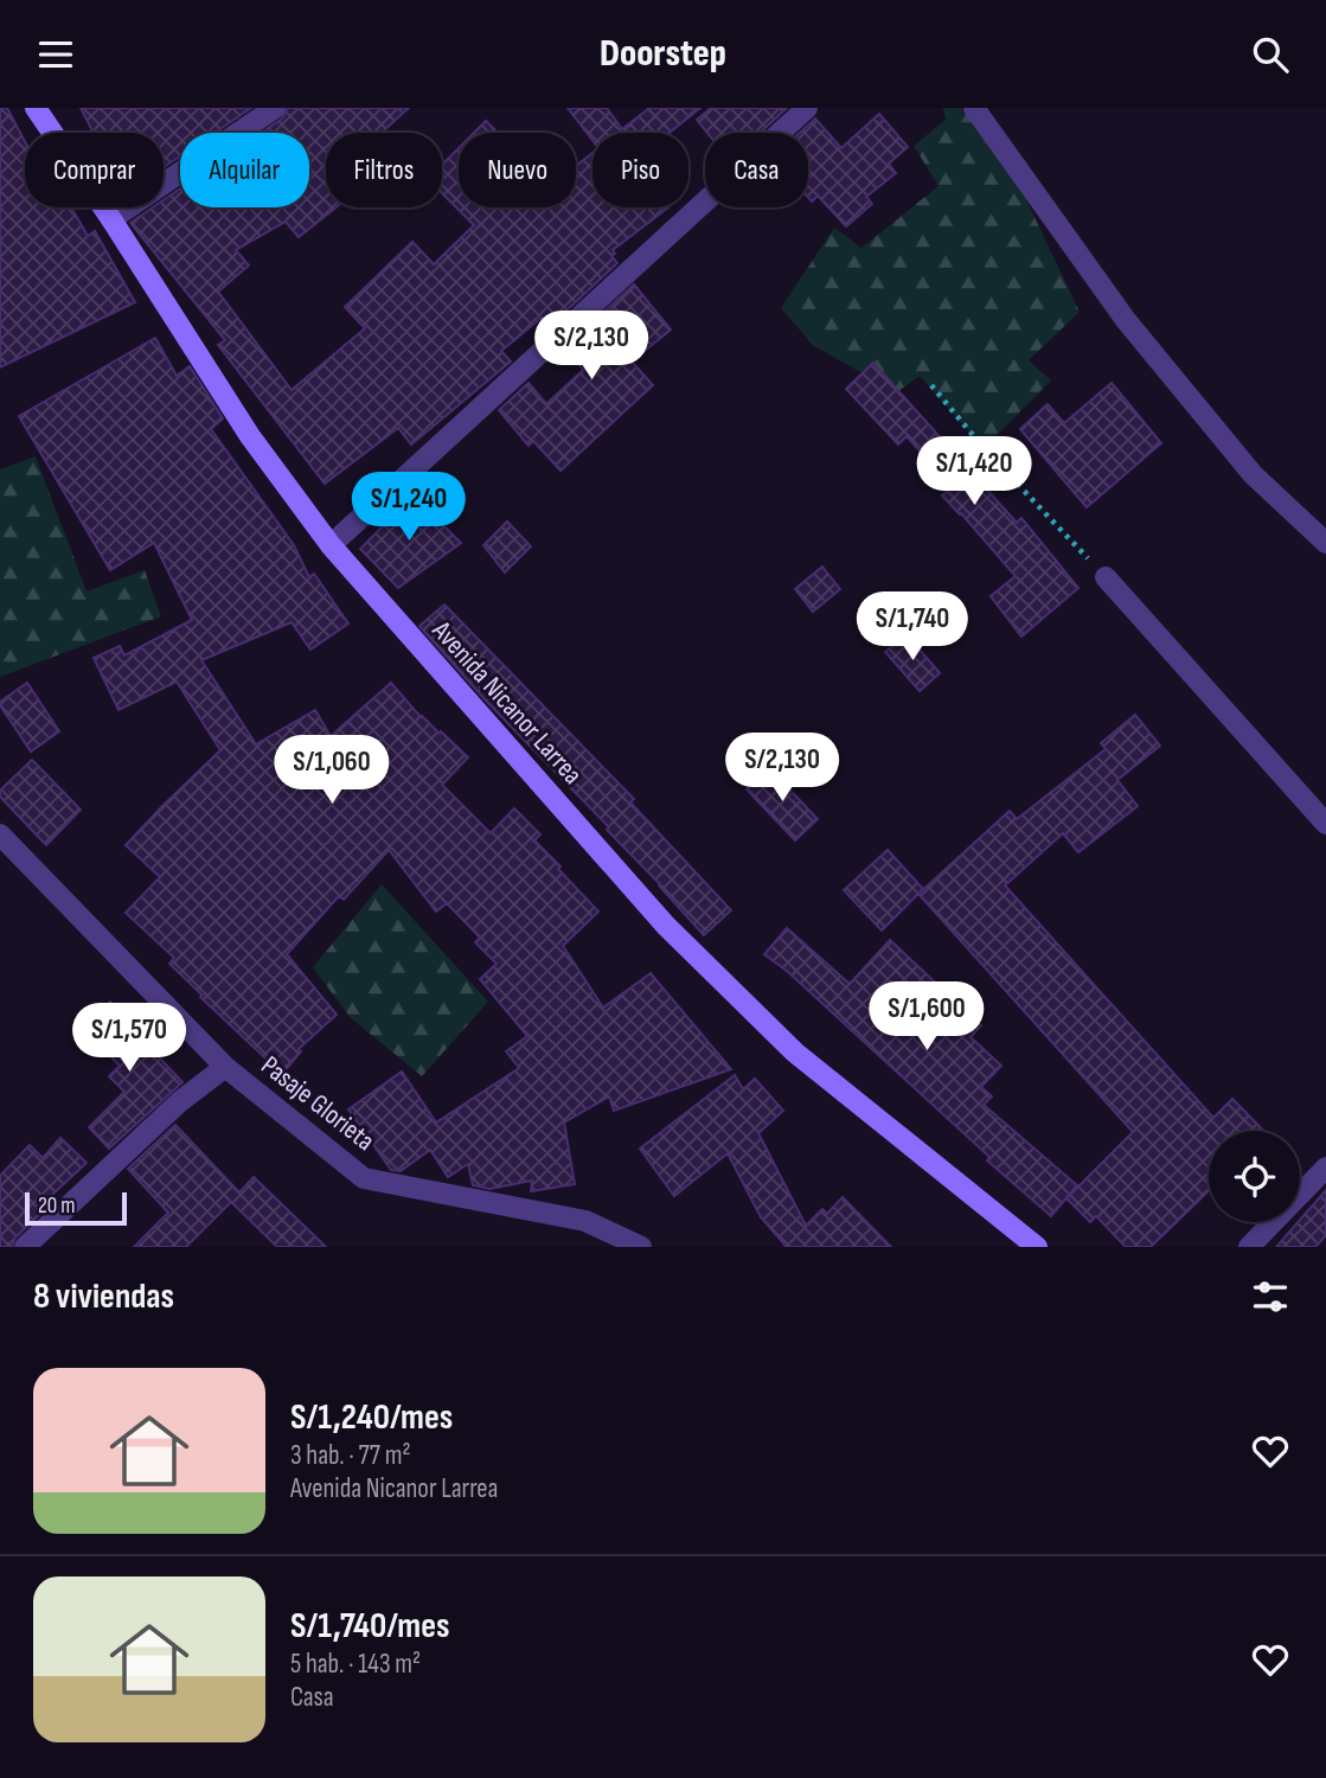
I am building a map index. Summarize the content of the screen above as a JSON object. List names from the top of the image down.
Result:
{
  "streets": {
    "main road": ["Avenida Nicanor Larrea"],
    "street": ["Pasaje Glorieta"]
  },
  "scale_bar": "20 m",
  "page": {
    "header": "Doorstep",
    "chip": [
      "Comprar",
      "Alquilar",
      "Filtros",
      "Nuevo",
      "Piso",
      "Casa"
    ],
    "price": [
      "S/2,130",
      "S/1,420",
      "S/1,240",
      "S/1,740",
      "S/2,130",
      "S/1,060",
      "S/1,600",
      "S/1,570"
    ],
    "scale": "20 m",
    "heading": "8 viviendas",
    "list": [
      {
        "name": "S/1,240/mes",
        "note": "3 hab. · 77 m² · Avenida Nicanor Larrea"
      },
      {
        "name": "S/1,740/mes",
        "note": "5 hab. · 143 m² · Casa"
      }
    ]
  }
}
